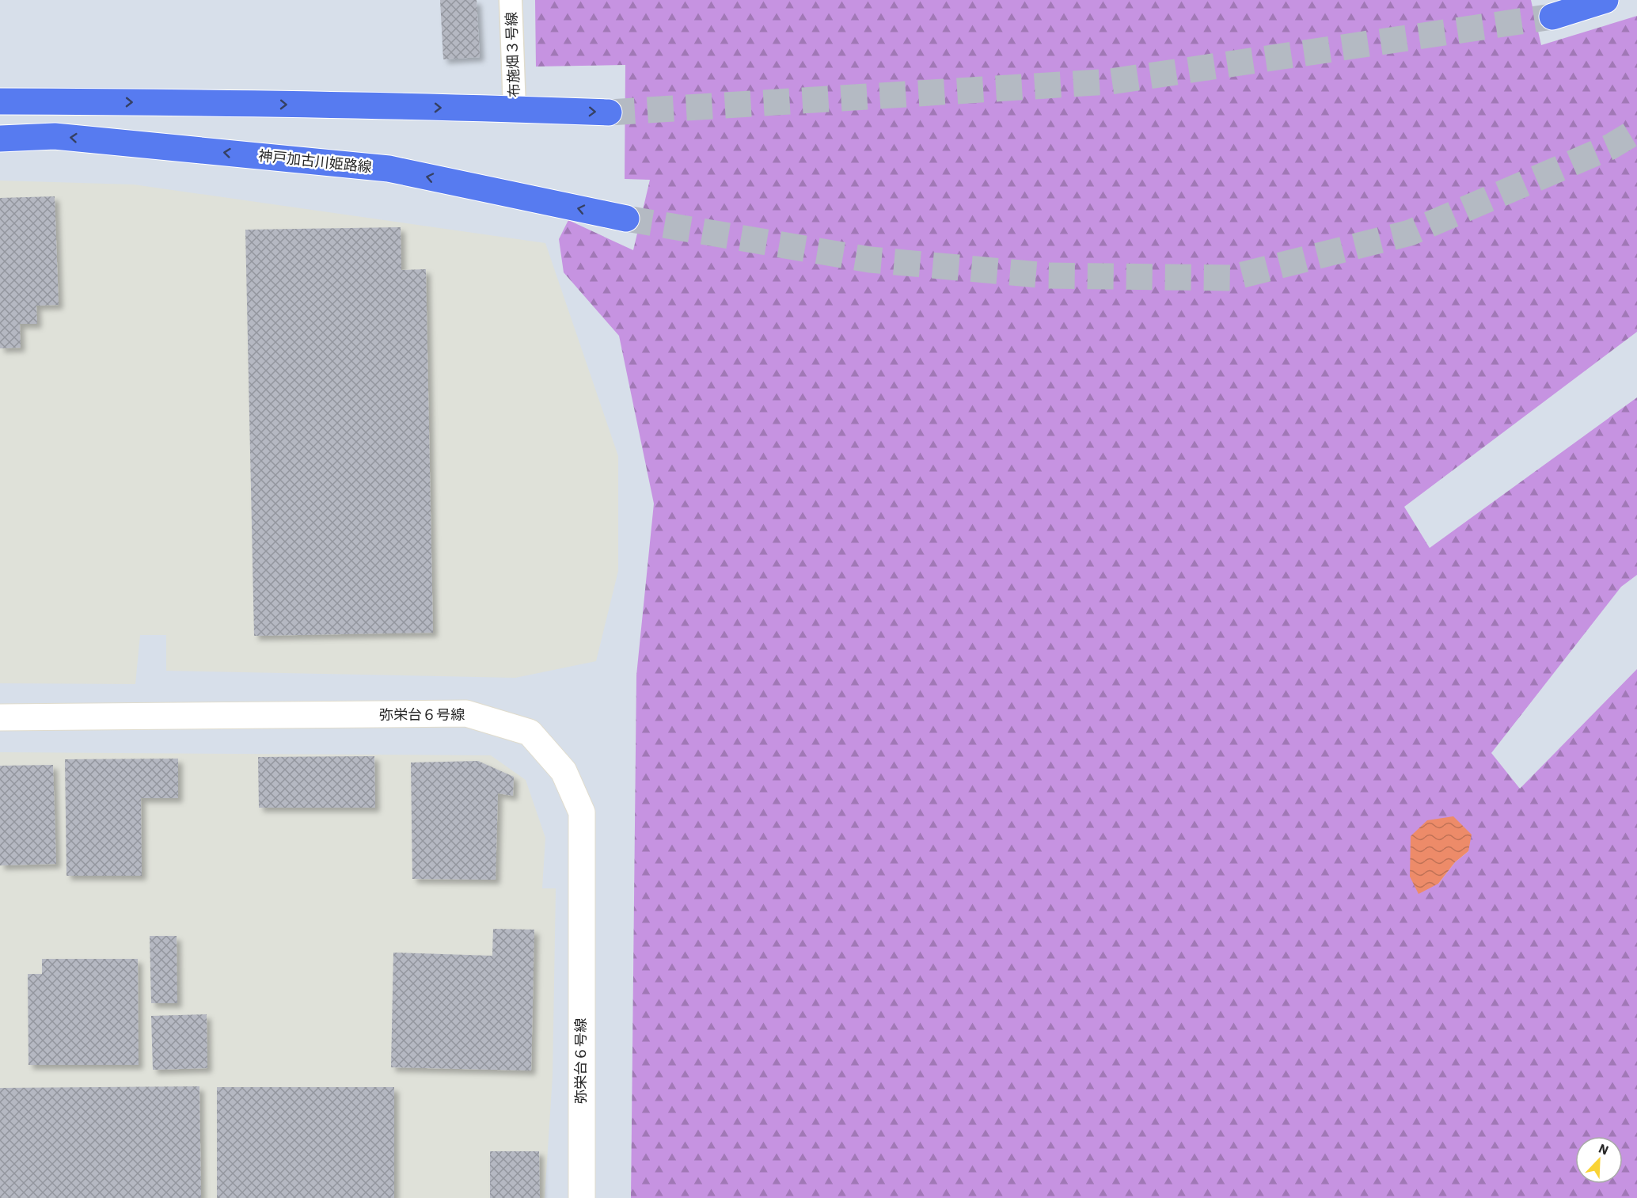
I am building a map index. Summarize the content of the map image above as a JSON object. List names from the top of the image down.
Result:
{
  "streets": {
    "main road": ["神戸加古川姫路線"],
    "street": ["布施畑３号線", "弥栄台６号線"]
  },
  "north": "top right"
}
